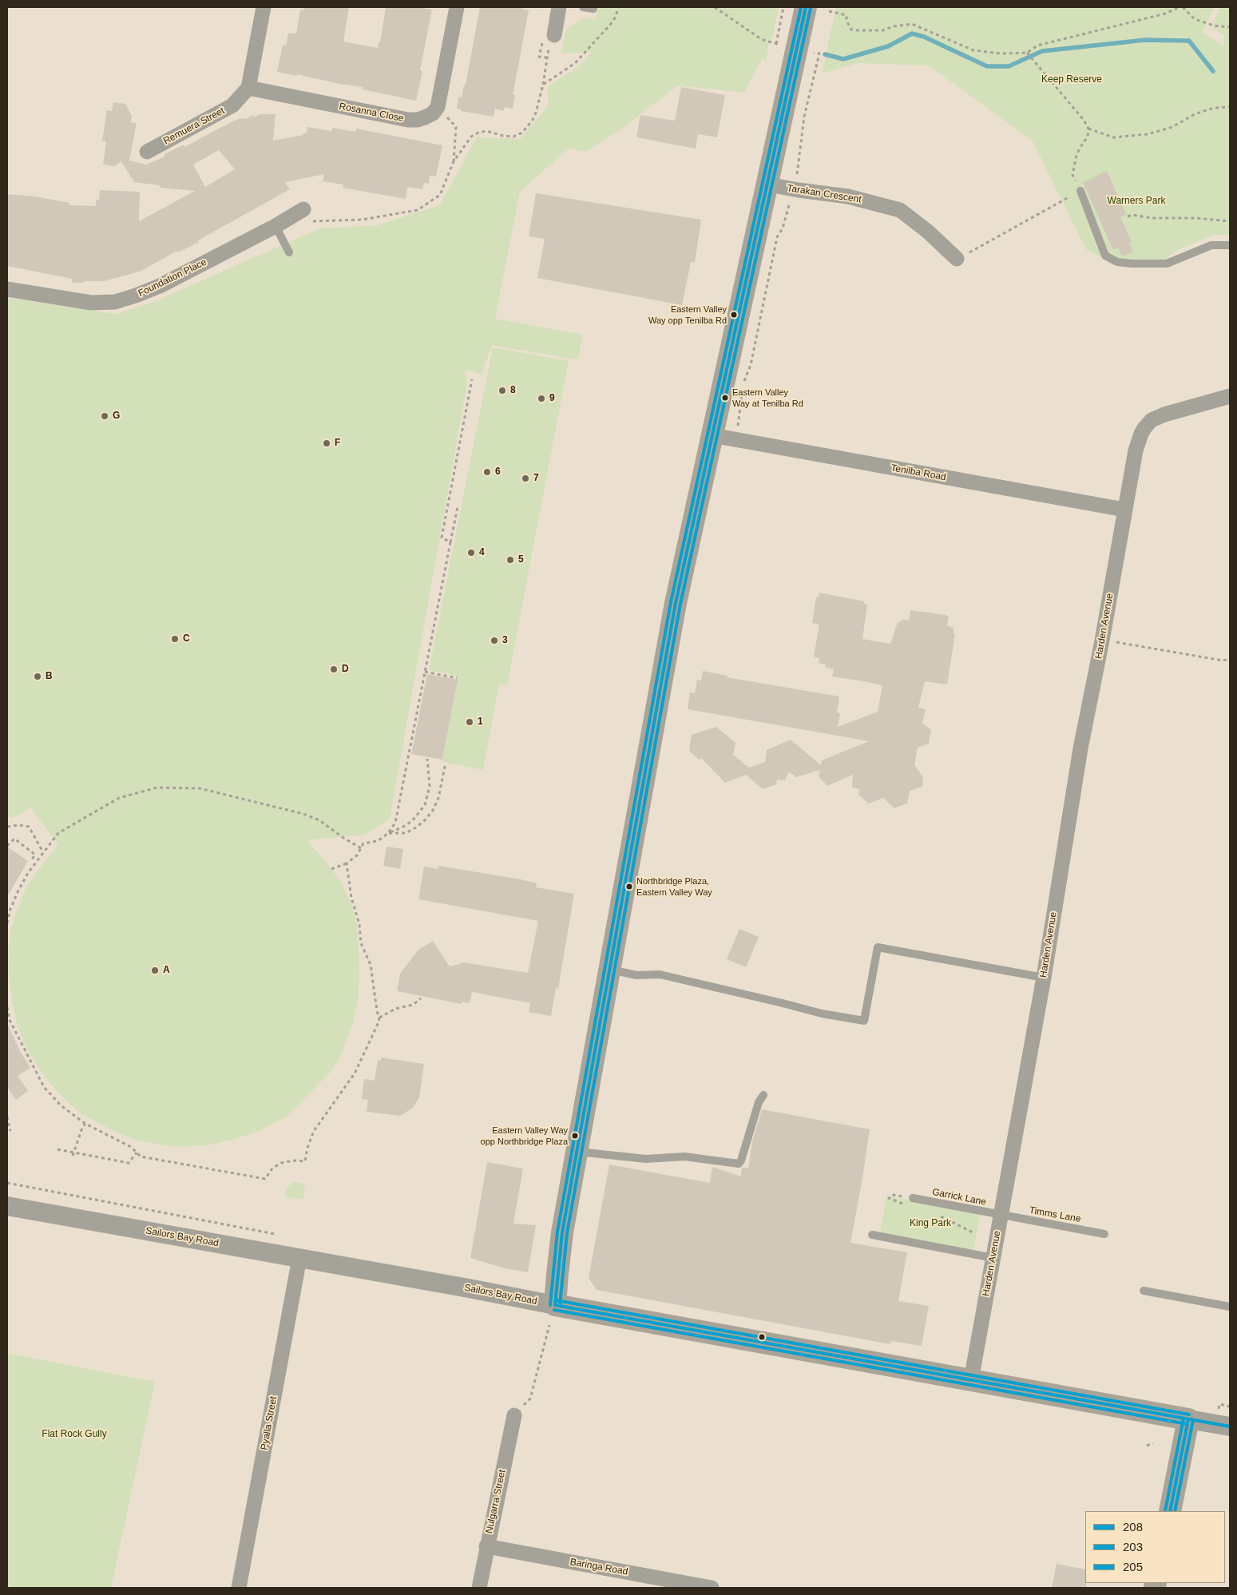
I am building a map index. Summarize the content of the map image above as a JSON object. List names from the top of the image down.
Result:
{
  "streets": {
    "main road": ["Sailors Bay Road"],
    "street": [
      "Rosanna Close",
      "Remuera Street",
      "Tarakan Crescent",
      "Foundation Place",
      "Tenilba Road",
      "Harden Avenue",
      "Pyalla Street",
      "Nulgarra Street",
      "Baringa Road"
    ],
    "lane": ["Garrick Lane", "Timms Lane"]
  },
  "crossings": [
    ["Rosanna Close", "Remuera Street"],
    ["Tenilba Road", "Harden Avenue"],
    ["Harden Avenue", "Garrick Lane"],
    ["Harden Avenue", "Timms Lane"],
    ["Harden Avenue", "Sailors Bay Road"],
    ["Garrick Lane", "Timms Lane"],
    ["Sailors Bay Road", "Pyalla Street"],
    ["Nulgarra Street", "Baringa Road"]
  ],
  "parks": [
    "Keep Reserve",
    "Warners Park",
    "King Park",
    "Flat Rock Gully"
  ],
  "places": [
    "Eastern Valley Way opp Tenilba Rd",
    "8",
    "Eastern Valley Way at Tenilba Rd",
    "9",
    "G",
    "F",
    "6",
    "7",
    "4",
    "5",
    "C",
    "3",
    "D",
    "B",
    "1",
    "Northbridge Plaza, Eastern Valley Way",
    "A",
    "Eastern Valley Way opp Northbridge Plaza"
  ],
  "lines": ["transit line 208", "transit line 205", "transit line 203"],
  "legend": ["208", "203", "205"]
}
